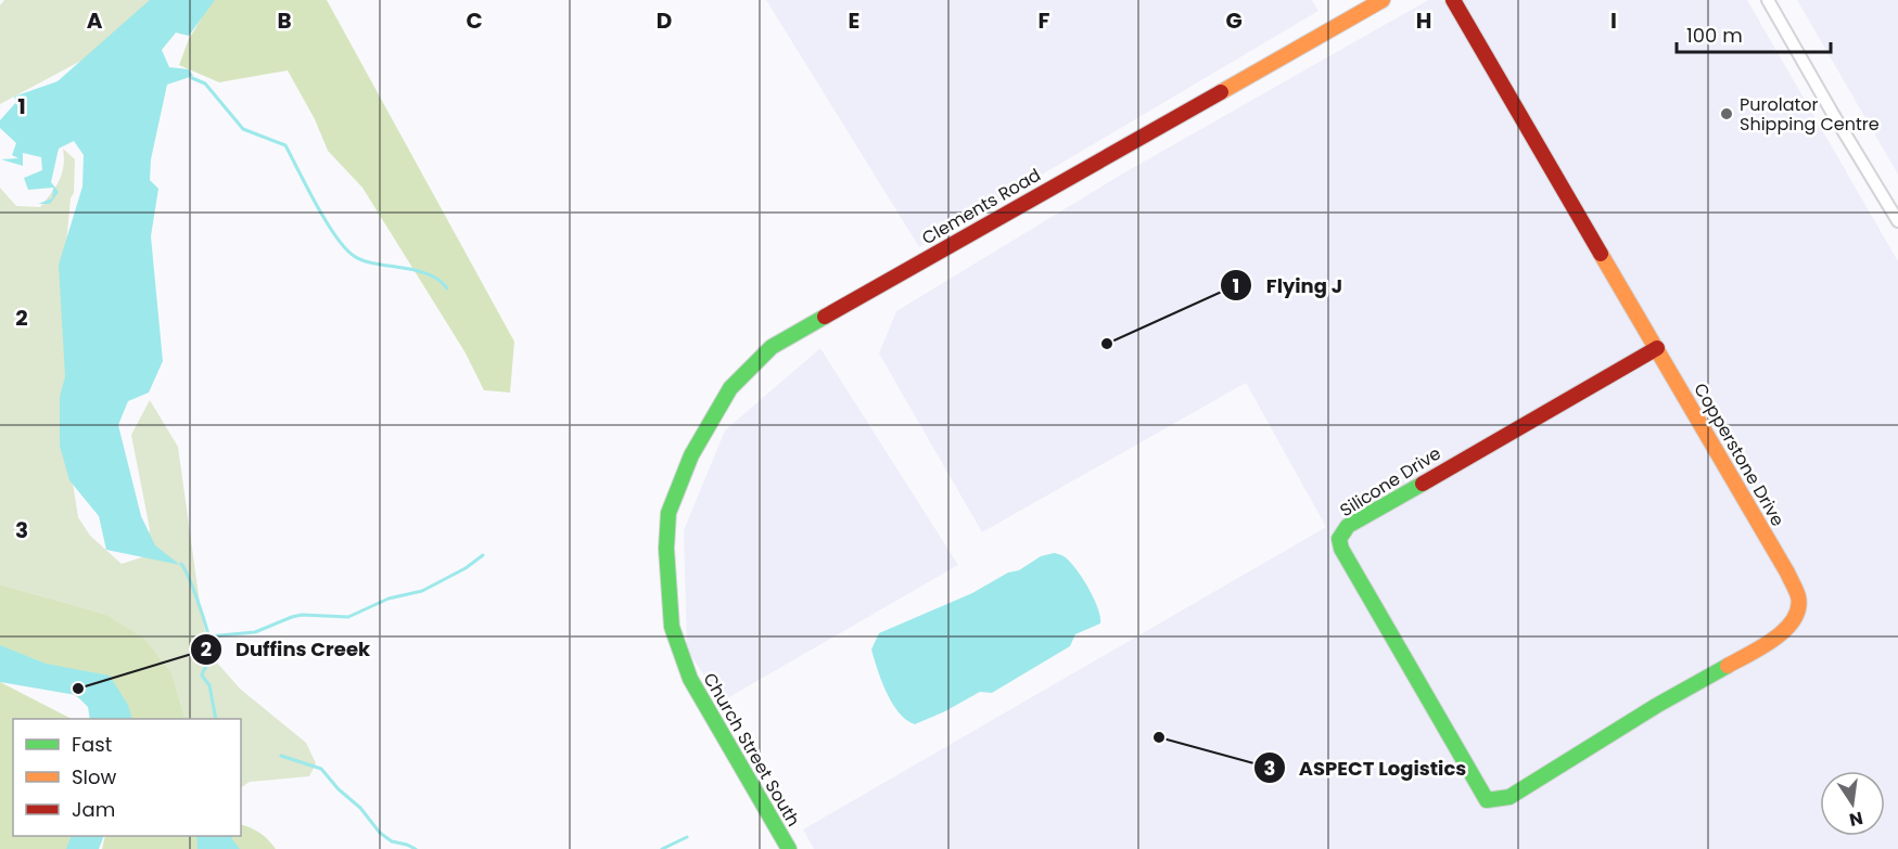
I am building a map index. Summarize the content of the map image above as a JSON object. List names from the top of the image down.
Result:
{
  "streets": {
    "street": [
      "Clements Road",
      "Copperstone Drive",
      "Silicone Drive",
      "Church Street South"
    ]
  },
  "crossings": [
    ["Clements Road", "Church Street South"],
    ["Copperstone Drive", "Silicone Drive"]
  ],
  "places": [
    "Purolator Shipping Centre",
    "Flying J",
    "Duffins Creek",
    "ASPECT Logistics"
  ],
  "legend": ["Fast", "Slow", "Jam"],
  "scale_bar": "100 m",
  "north": "bottom",
  "grid": {
    "columns": [
      "A",
      "B",
      "C",
      "D",
      "E",
      "F",
      "G",
      "H",
      "I"
    ],
    "rows": ["1", "2", "3"]
  }
}
